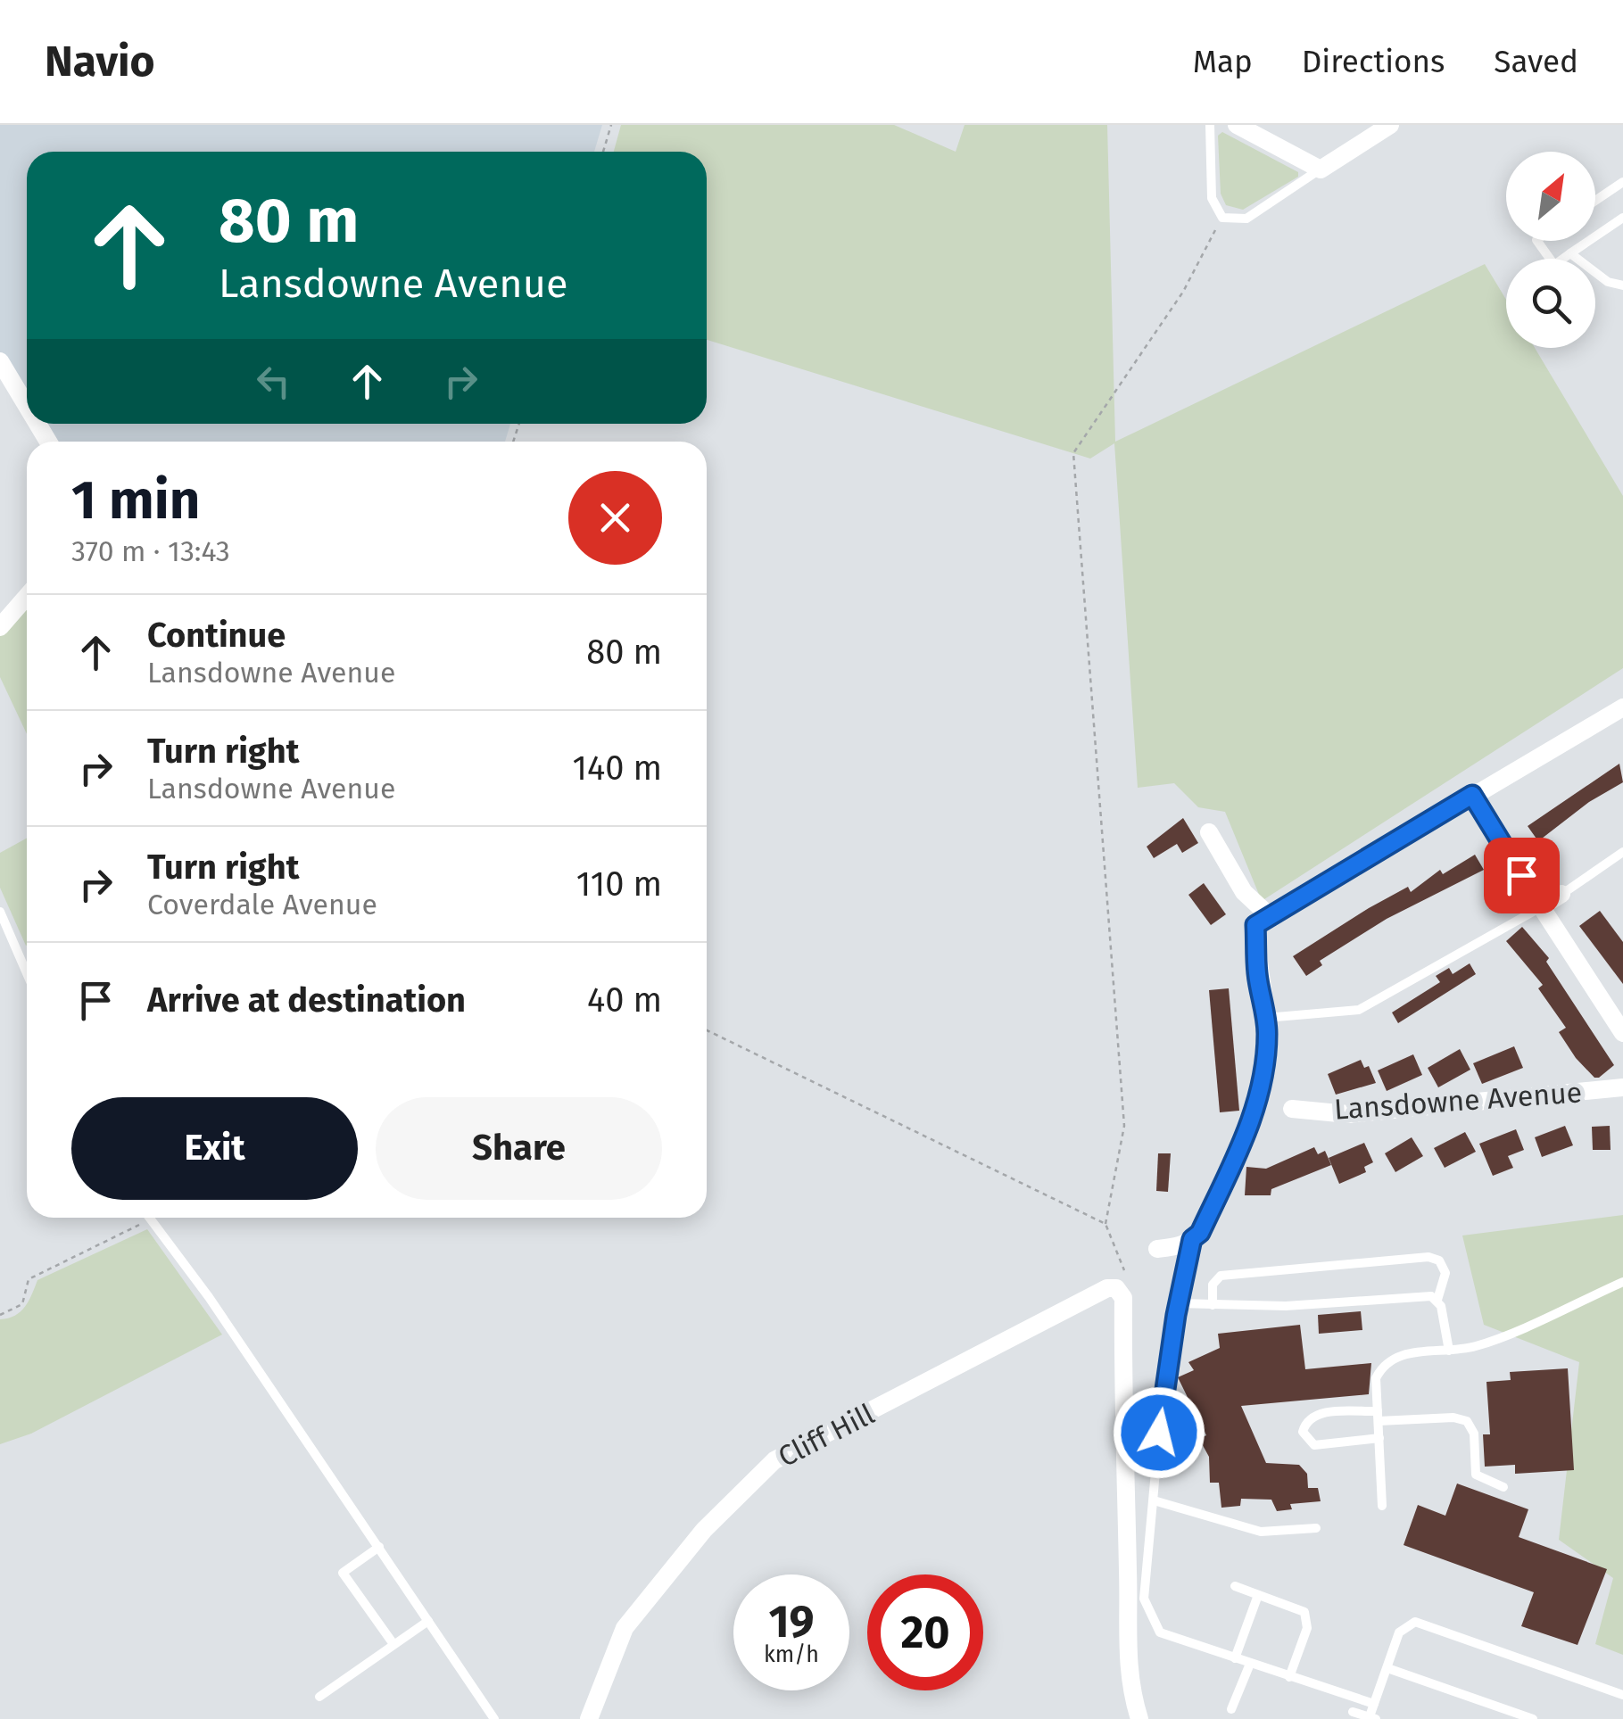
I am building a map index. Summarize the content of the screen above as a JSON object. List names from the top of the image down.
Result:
{
  "streets": {
    "street": ["Lansdowne Avenue", "Cliff Hill"]
  },
  "north": "top right",
  "page": {
    "header": "Navio",
    "nav": ["Map", "Directions", "Saved"],
    "turn": ["80 m", "Lansdowne Avenue"],
    "heading": ["1 min", "370 m · 13:43"],
    "list": [
      {
        "name": "Continue",
        "note": "Lansdowne Avenue",
        "value": "80 m"
      },
      {
        "name": "Turn right",
        "note": "Lansdowne Avenue",
        "value": "140 m"
      },
      {
        "name": "Turn right",
        "note": "Coverdale Avenue",
        "value": "110 m"
      },
      {
        "name": "Arrive at destination",
        "value": "40 m"
      }
    ],
    "buttons": ["Exit", "Share"],
    "speed": "19 km/h",
    "limit": "20"
  }
}
